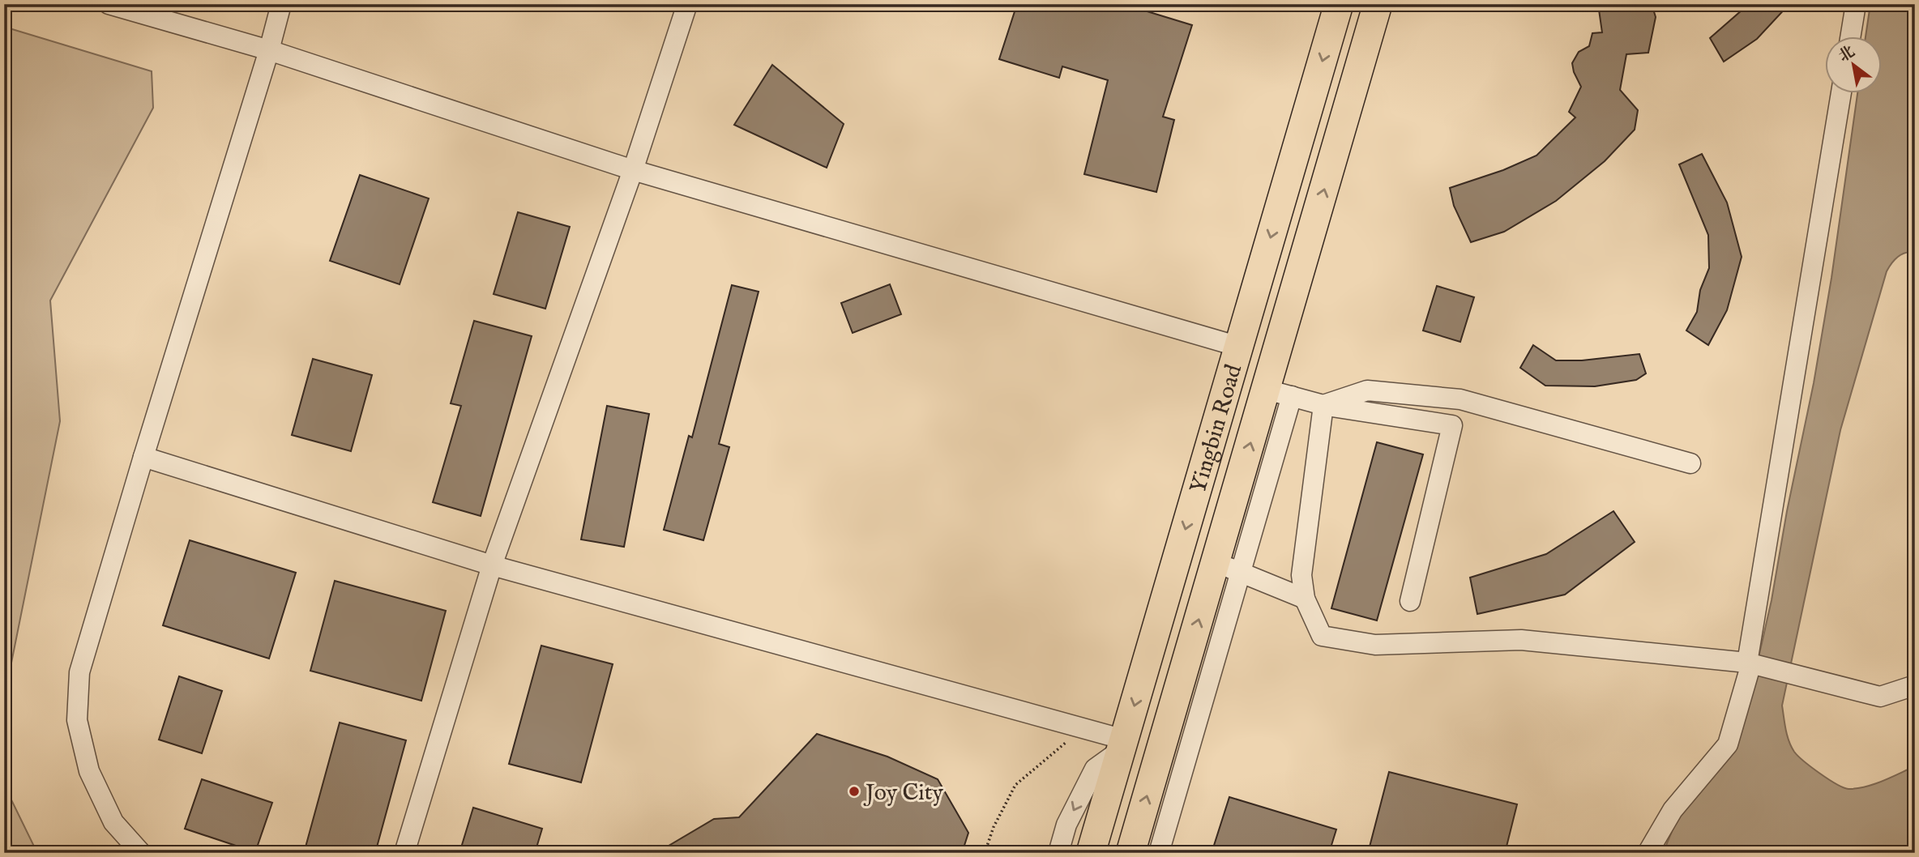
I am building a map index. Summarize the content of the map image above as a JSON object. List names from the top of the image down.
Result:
{
  "streets": {
    "highway": ["Yingbin Road"]
  },
  "places": ["Joy City"],
  "north": "top left"
}
